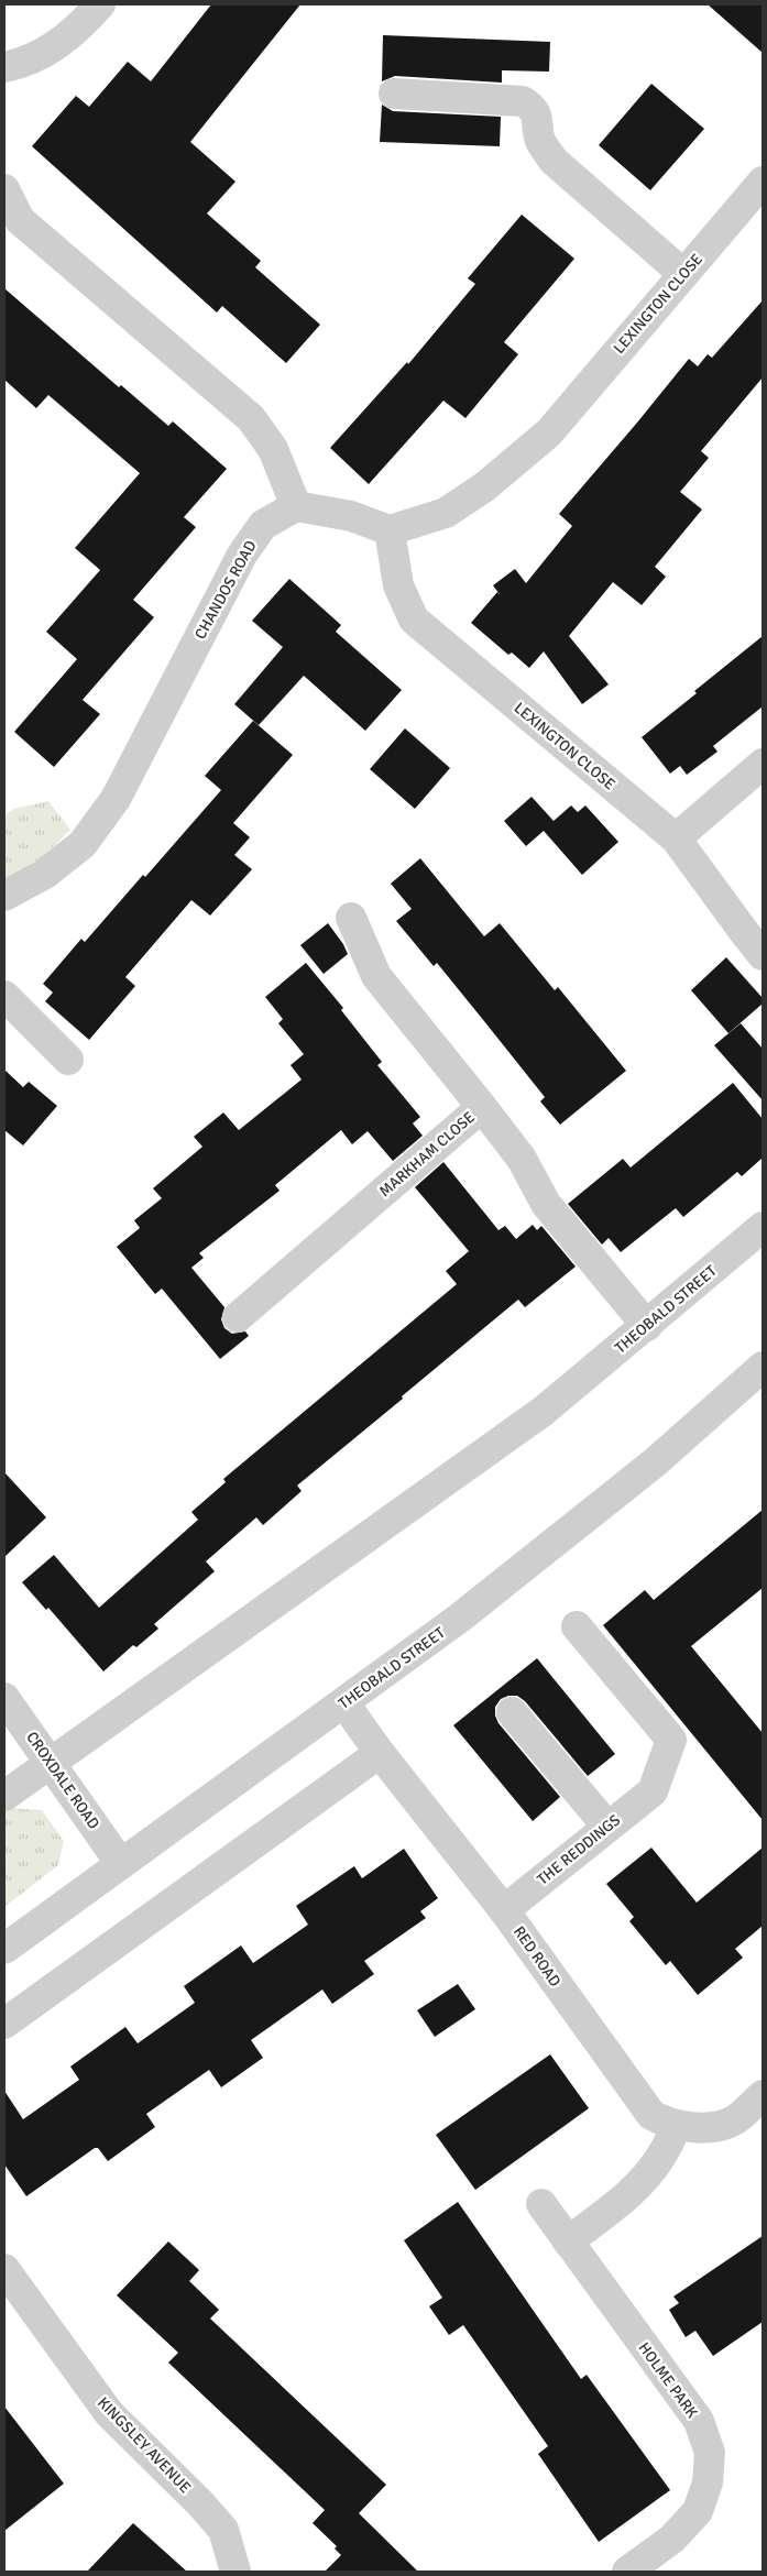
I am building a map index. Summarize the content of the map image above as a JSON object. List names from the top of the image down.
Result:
{
  "streets": {
    "street": [
      "LEXINGTON CLOSE",
      "CHANDOS ROAD",
      "MARKHAM CLOSE",
      "THEOBALD STREET",
      "CROXDALE ROAD",
      "THE REDDINGS",
      "RED ROAD",
      "HOLME PARK",
      "KINGSLEY AVENUE"
    ]
  },
  "crossings": [
    ["MARKHAM CLOSE", "THEOBALD STREET"],
    ["THEOBALD STREET", "CROXDALE ROAD"],
    ["THEOBALD STREET", "RED ROAD"],
    ["THE REDDINGS", "RED ROAD"]
  ]
}
